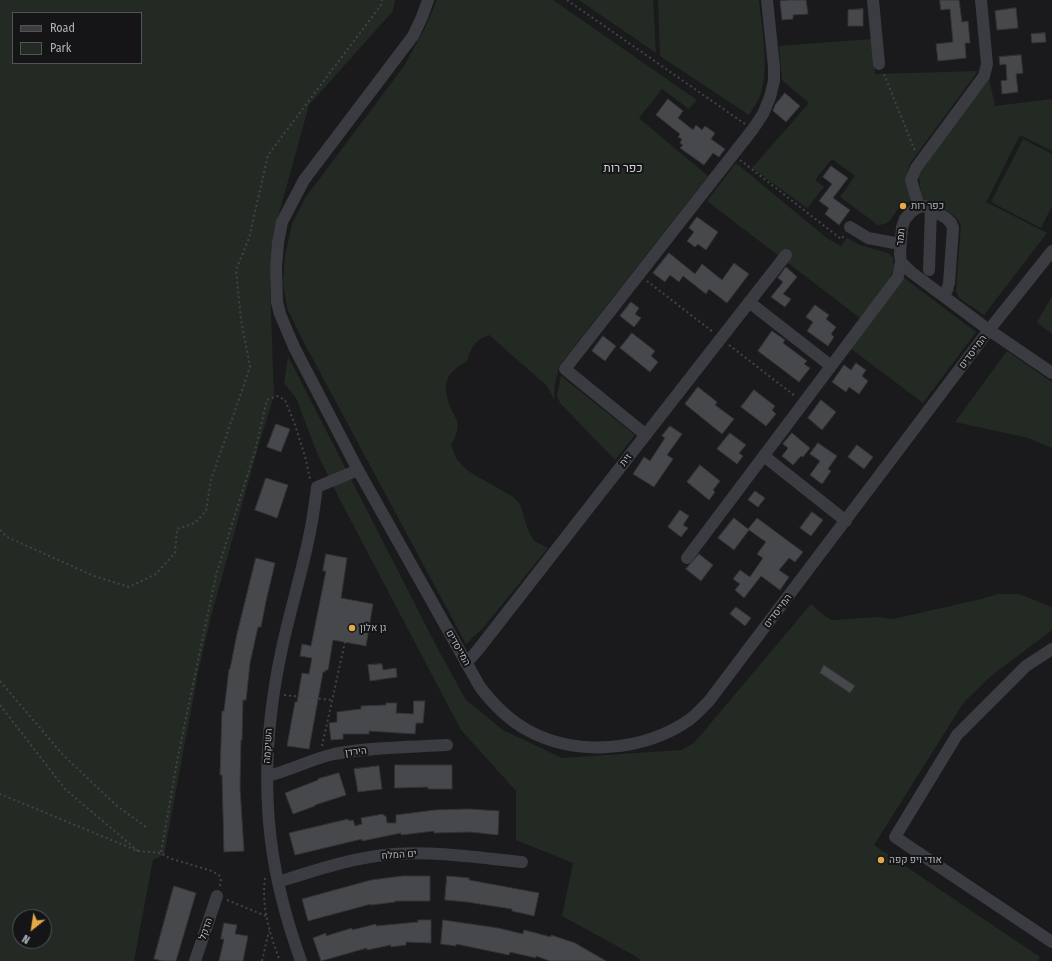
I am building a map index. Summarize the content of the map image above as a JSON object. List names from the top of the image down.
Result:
{
  "streets": {
    "street": [
      "תמר",
      "המייסדים",
      "זית",
      "השיקמה",
      "הירדן",
      "ים המלח",
      "הדקל"
    ]
  },
  "crossings": [
    ["המייסדים", "זית"],
    ["השיקמה", "הירדן"],
    ["השיקמה", "ים המלח"]
  ],
  "districts": ["כפר רות"],
  "places": ["כפר רות", "גן אלון", "אודי ויפ קפה"],
  "legend": ["Road", "Park"],
  "north": "bottom left"
}
